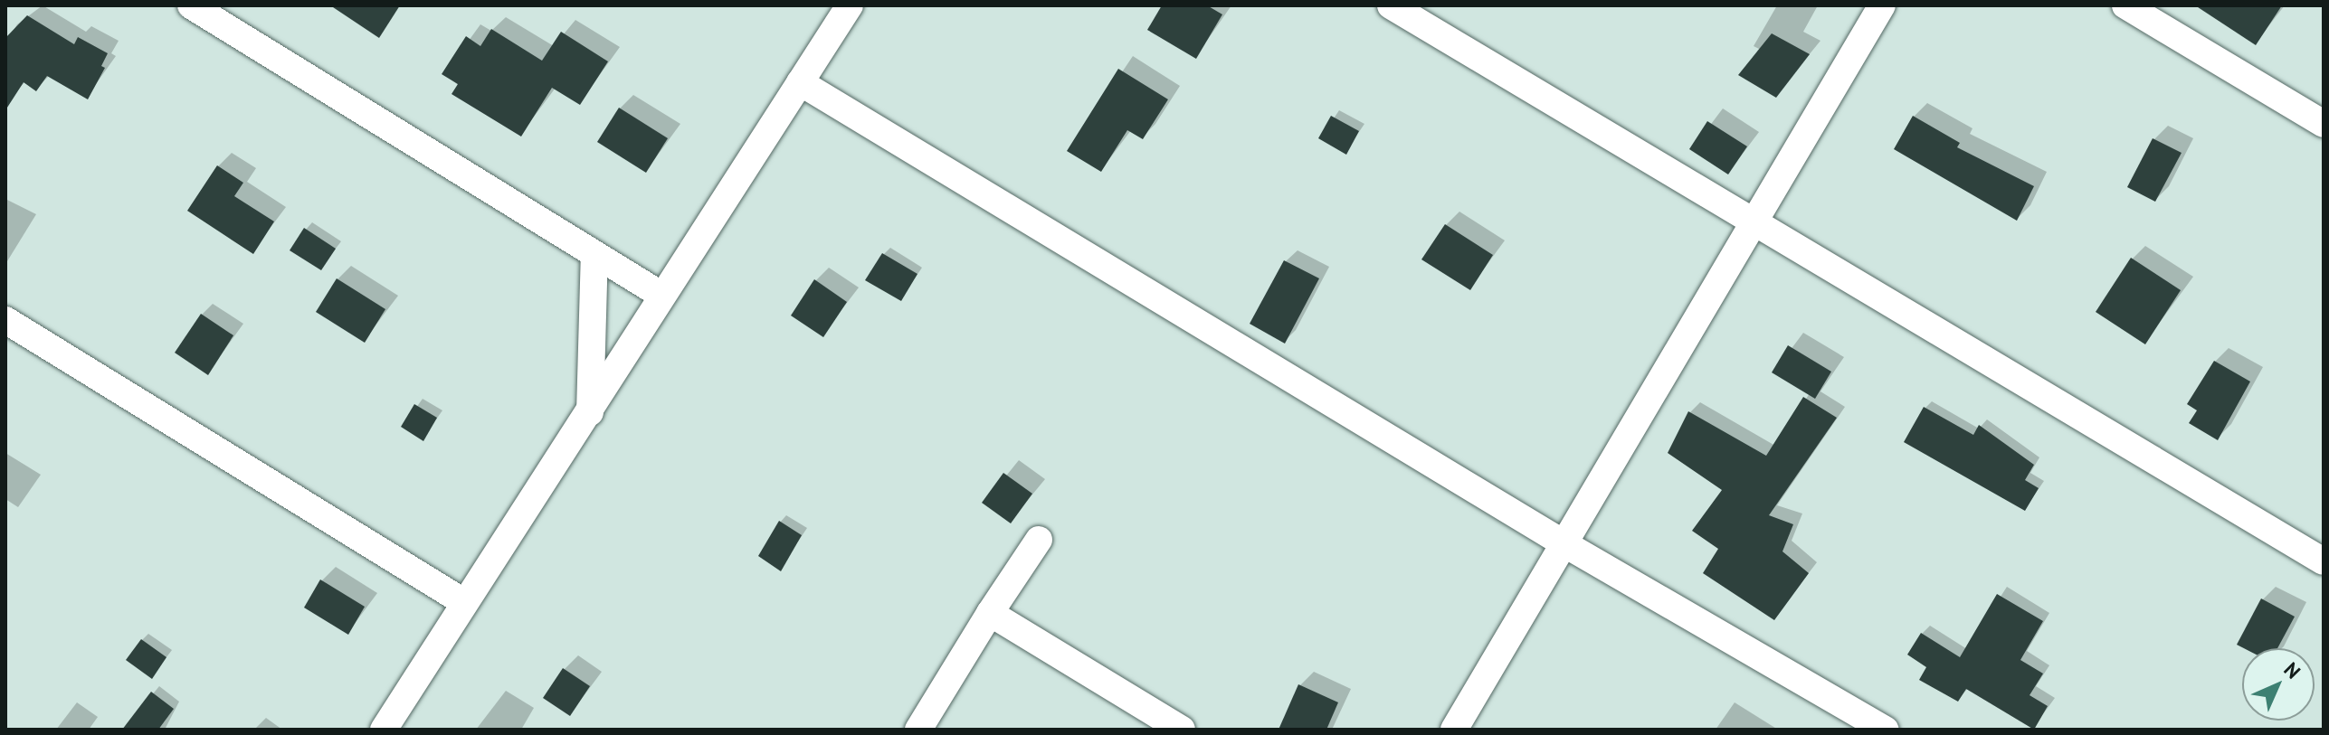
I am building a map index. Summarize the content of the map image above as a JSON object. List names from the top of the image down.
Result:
{
  "north": "top right"
}
